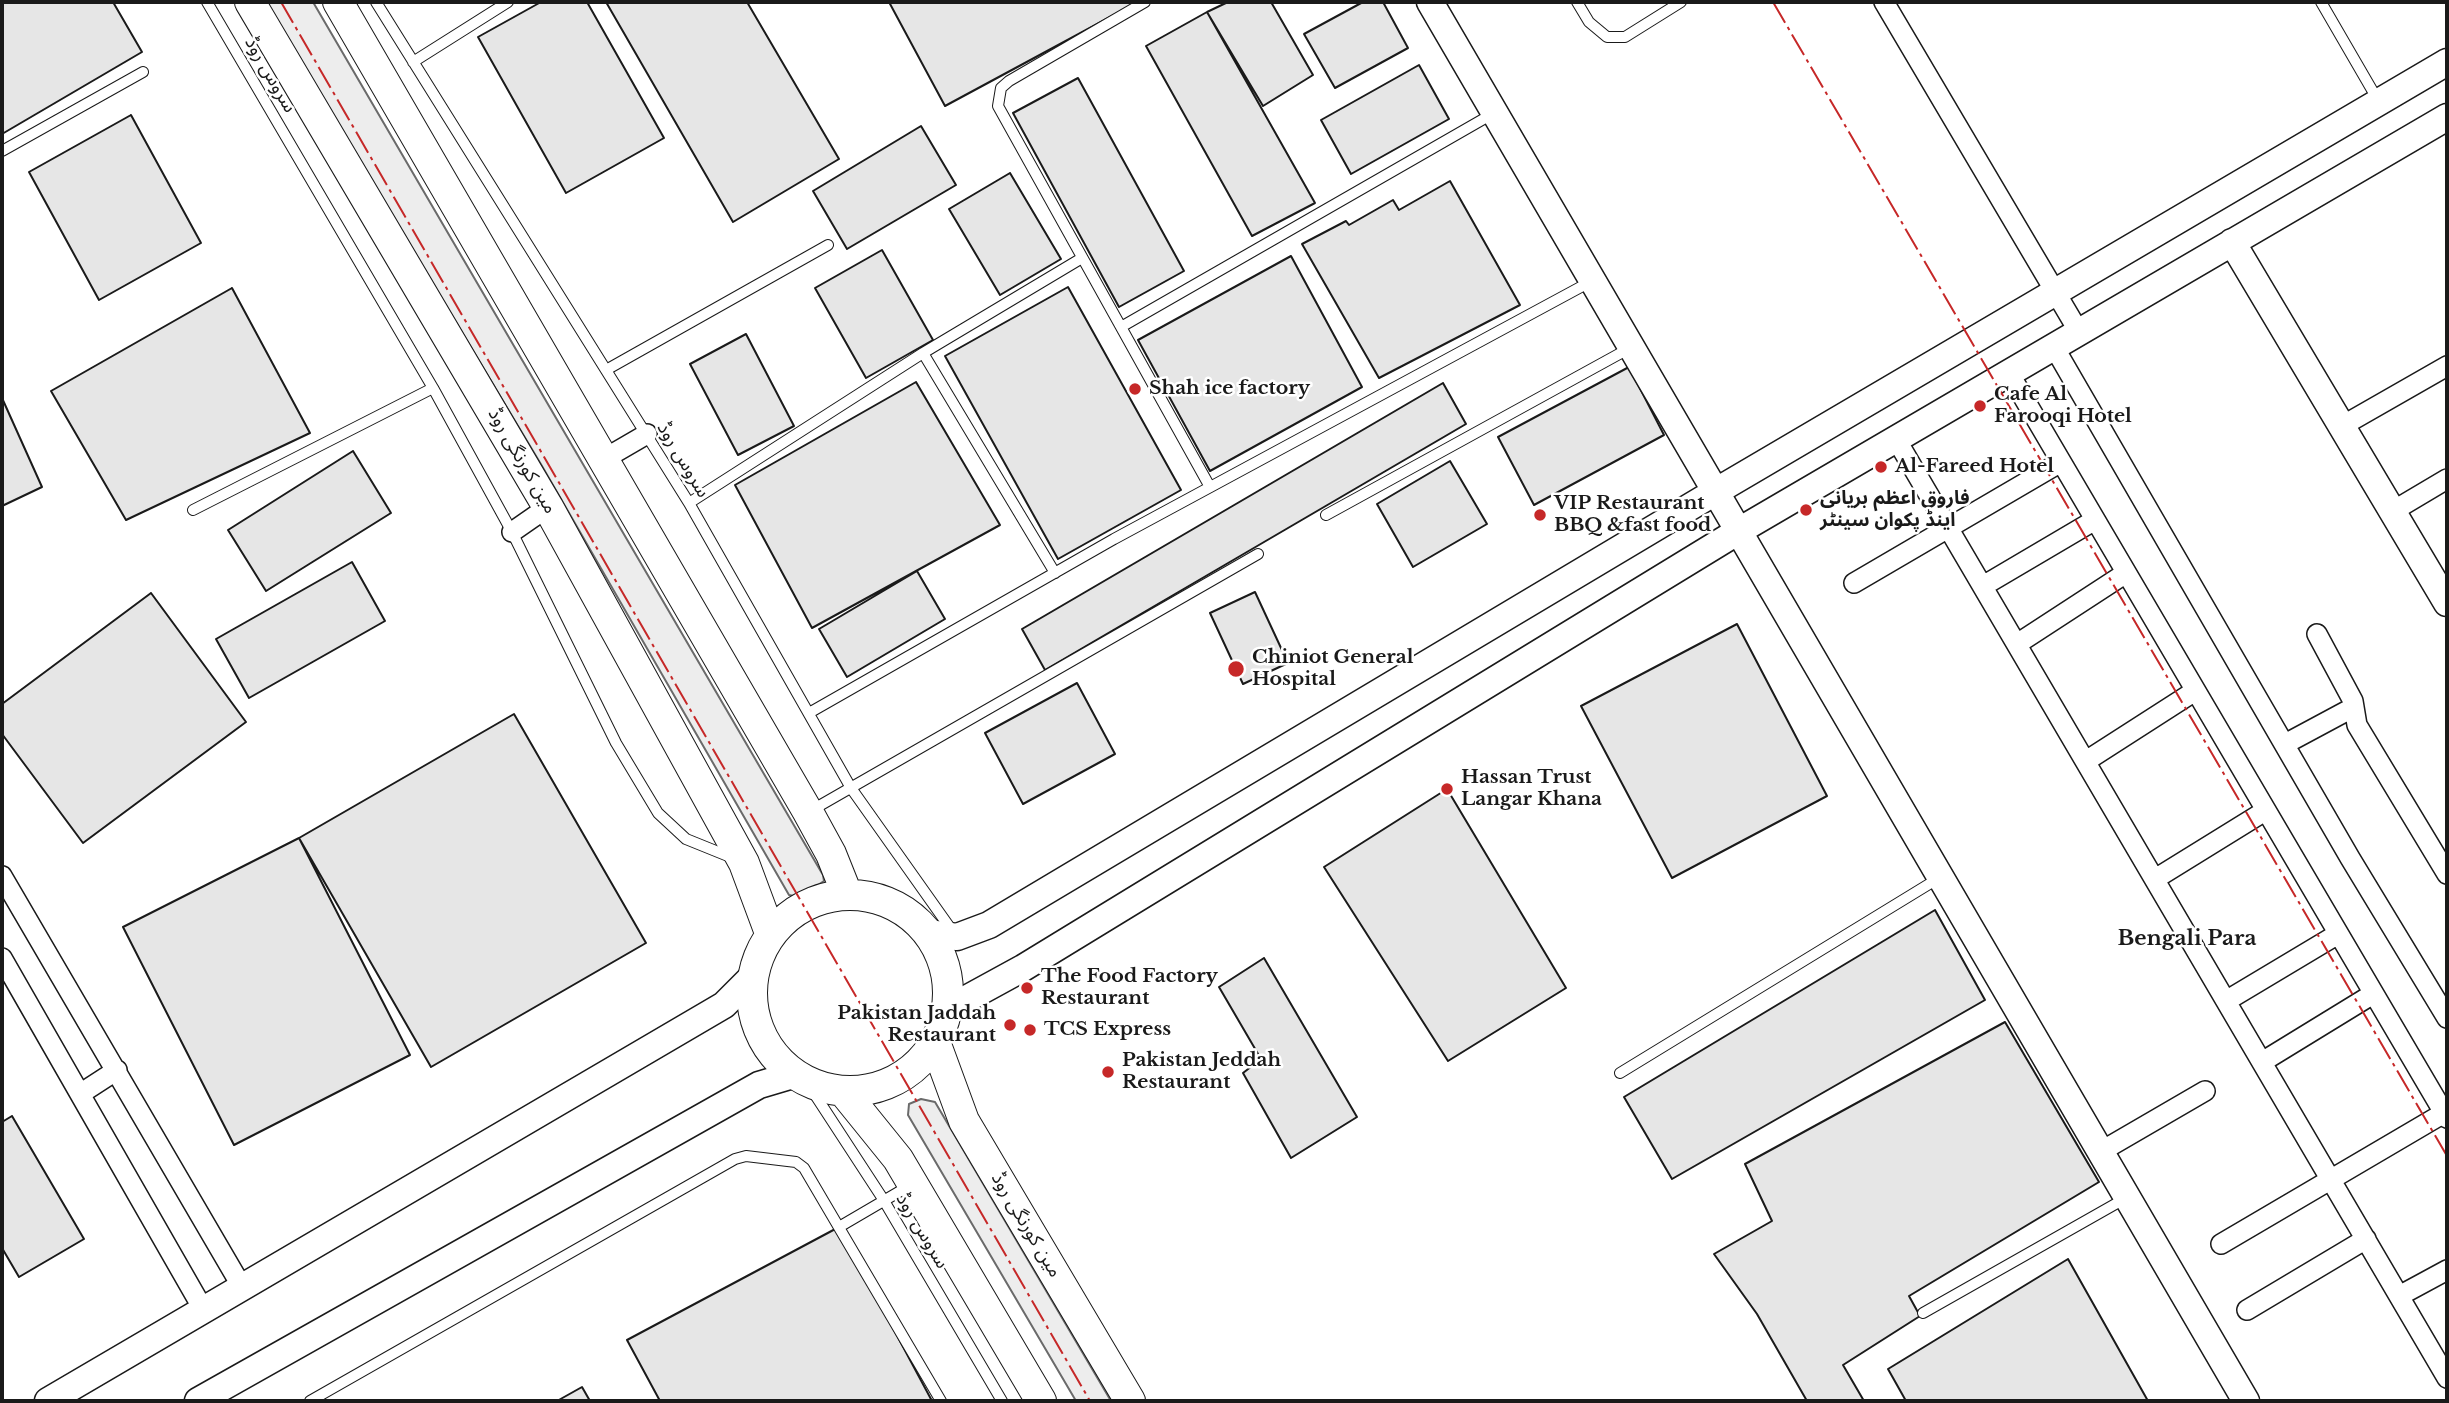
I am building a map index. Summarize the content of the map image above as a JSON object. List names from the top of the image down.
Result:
{
  "streets": {
    "main road": ["مین کورنگی روڈ"],
    "lane": ["سروس روڈ"]
  },
  "crossings": [
    ["سروس روڈ", "مین کورنگی روڈ"]
  ],
  "districts": ["Bengali Para"],
  "places": [
    "Shah ice factory",
    "Cafe Al Farooqi Hotel",
    "Al-Fareed Hotel",
    "فاروق اعظم بریانی اینڈ پکوان سینٹر",
    "VIP Restaurant BBQ &fast food",
    "Chiniot General Hospital",
    "Hassan Trust Langar Khana",
    "The Food Factory Restaurant",
    "Pakistan Jaddah Restaurant",
    "TCS Express",
    "Pakistan Jeddah Restaurant"
  ]
}
